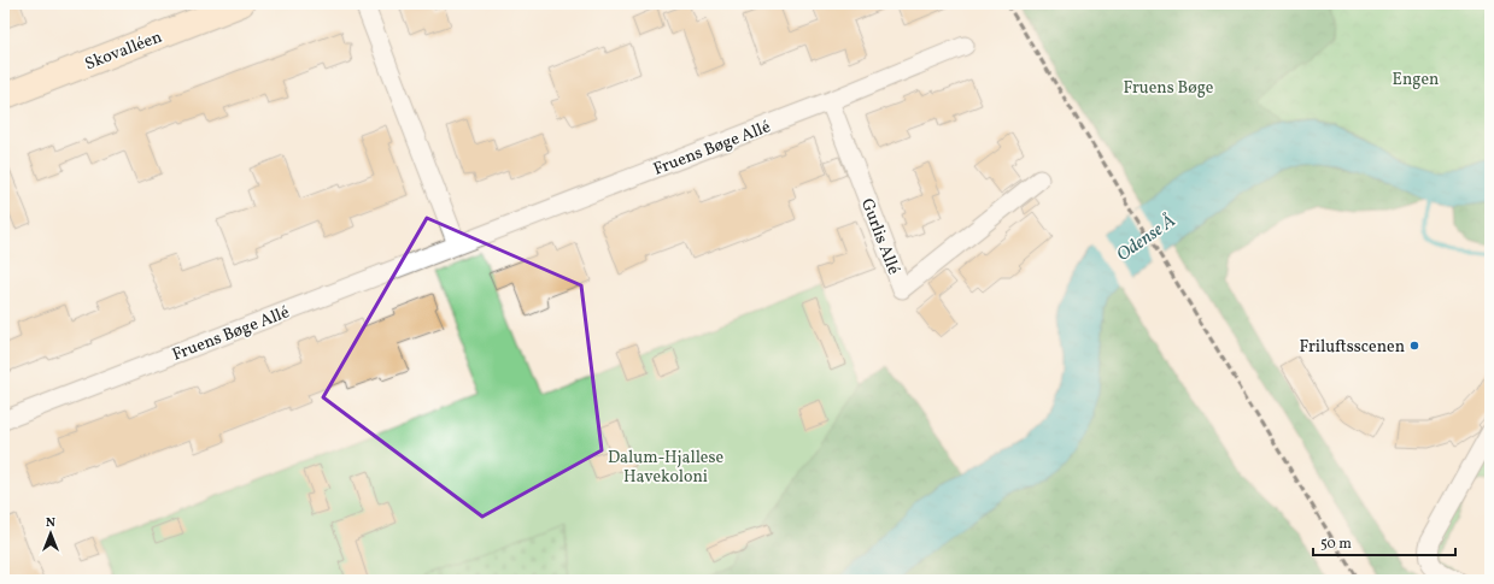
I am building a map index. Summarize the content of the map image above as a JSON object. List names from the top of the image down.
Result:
{
  "streets": {
    "street": ["Skovalléen", "Fruens Bøge Allé", "Gurlis Allé"]
  },
  "crossings": [
    ["Fruens Bøge Allé", "Gurlis Allé"]
  ],
  "water": ["Odense Å"],
  "parks": ["Engen", "Fruens Bøge", "Dalum-Hjallese Havekoloni"],
  "places": ["Friluftsscenen"],
  "scale_bar": "50 m",
  "north": "top"
}
